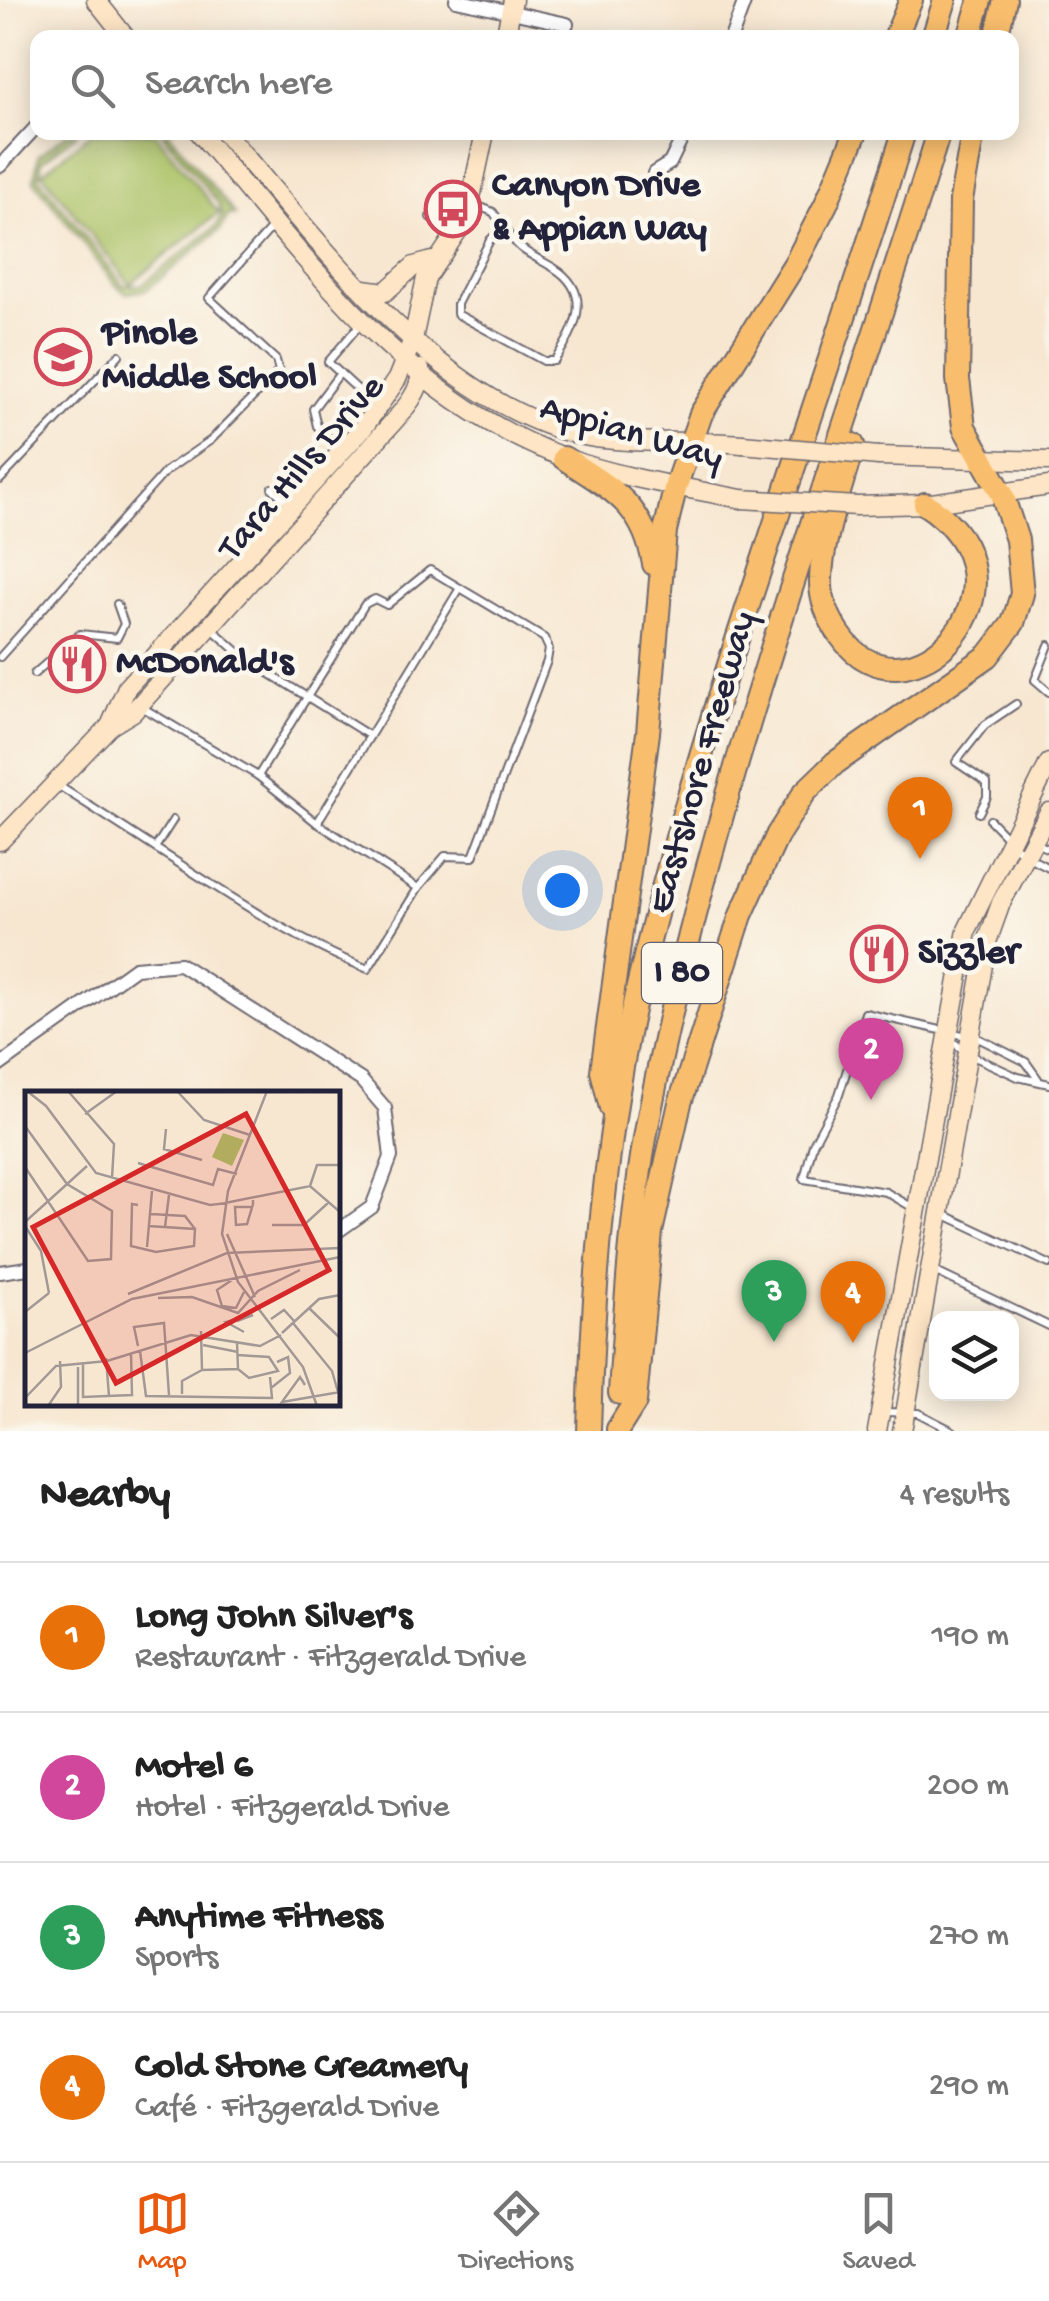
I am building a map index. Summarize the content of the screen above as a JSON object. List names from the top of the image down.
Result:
{
  "streets": {
    "highway": ["Eastshore Freeway", "I 80"],
    "main road": ["Appian Way", "Tara Hills Drive"]
  },
  "crossings": [
    ["Appian Way", "Tara Hills Drive"]
  ],
  "places": {
    "bus stop": ["Canyon Drive & Appian Way"],
    "school or university": ["Pinole Middle School"],
    "restaurant": ["McDonald's", "Sizzler"]
  },
  "page": {
    "search": "Search here",
    "pins": [
      "1",
      "2",
      "3",
      "4"
    ],
    "heading": ["Nearby", "4 results"],
    "list": [
      {
        "mark": "1",
        "name": "Long John Silver's",
        "note": "Restaurant · Fitzgerald Drive",
        "value": "190 m"
      },
      {
        "mark": "2",
        "name": "Motel 6",
        "note": "Hotel · Fitzgerald Drive",
        "value": "200 m"
      },
      {
        "mark": "3",
        "name": "Anytime Fitness",
        "note": "Sports",
        "value": "270 m"
      },
      {
        "mark": "4",
        "name": "Cold Stone Creamery",
        "note": "Café · Fitzgerald Drive",
        "value": "290 m"
      }
    ],
    "nav": ["Map", "Directions", "Saved"]
  }
}
